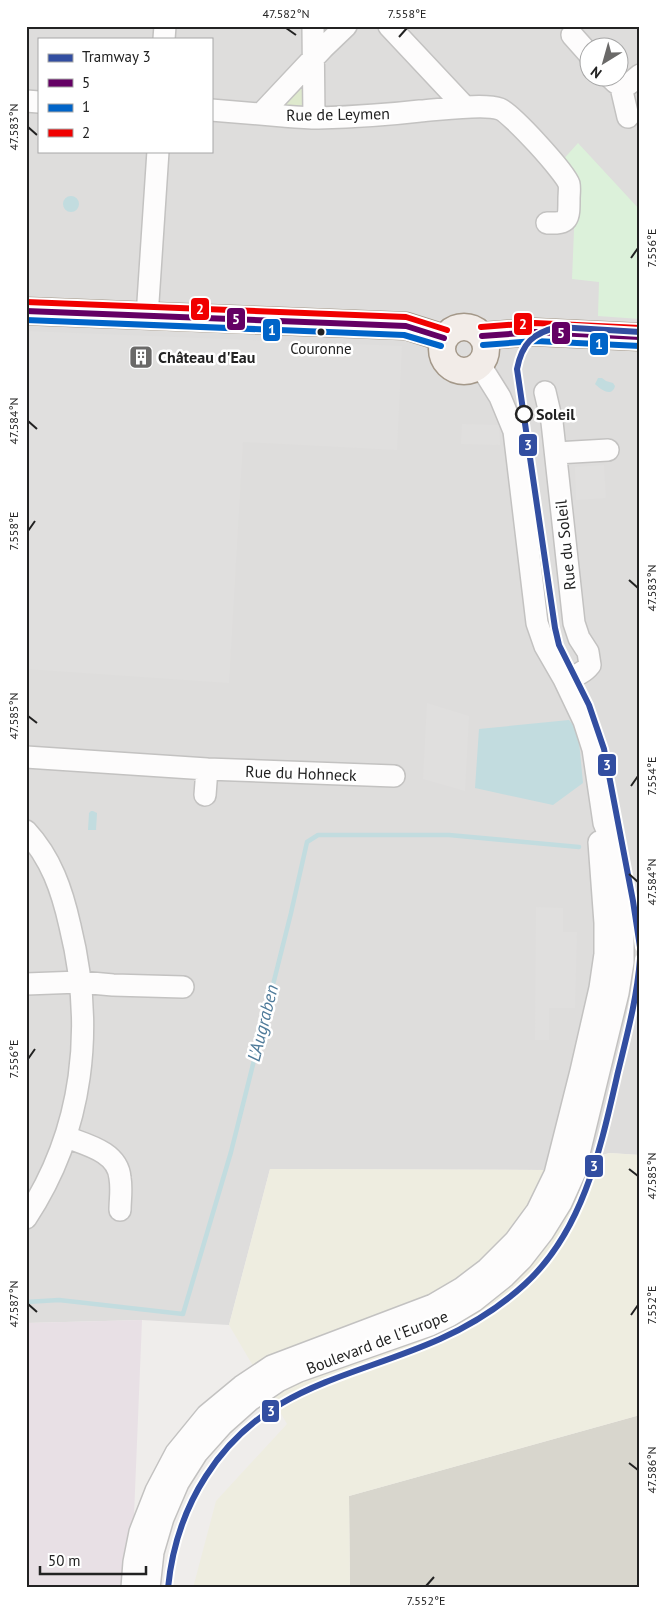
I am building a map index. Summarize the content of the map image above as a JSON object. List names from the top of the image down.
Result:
{
  "streets": {
    "street": [
      "Rue de Leymen",
      "Rue du Soleil",
      "Rue du Hohneck",
      "Boulevard de l'Europe"
    ]
  },
  "crossings": [
    ["Rue du Soleil", "Boulevard de l'Europe"]
  ],
  "water": ["L'Augraben"],
  "places": {
    "other": ["Couronne", "Soleil"],
    "building": ["Château d'Eau"]
  },
  "lines": [
    "transit line 2",
    "transit line 5",
    "transit line 1",
    "tram line 3"
  ],
  "legend": [
    "Tramway 3",
    "5",
    "1",
    "2"
  ],
  "scale_bar": "50 m",
  "north": "bottom left",
  "coordinates": [
    "47.582°N",
    "7.558°E",
    "47.583°N",
    "7.556°E",
    "47.584°N",
    "47.585°N",
    "7.554°E",
    "47.587°N",
    "7.552°E",
    "47.586°N"
  ]
}
